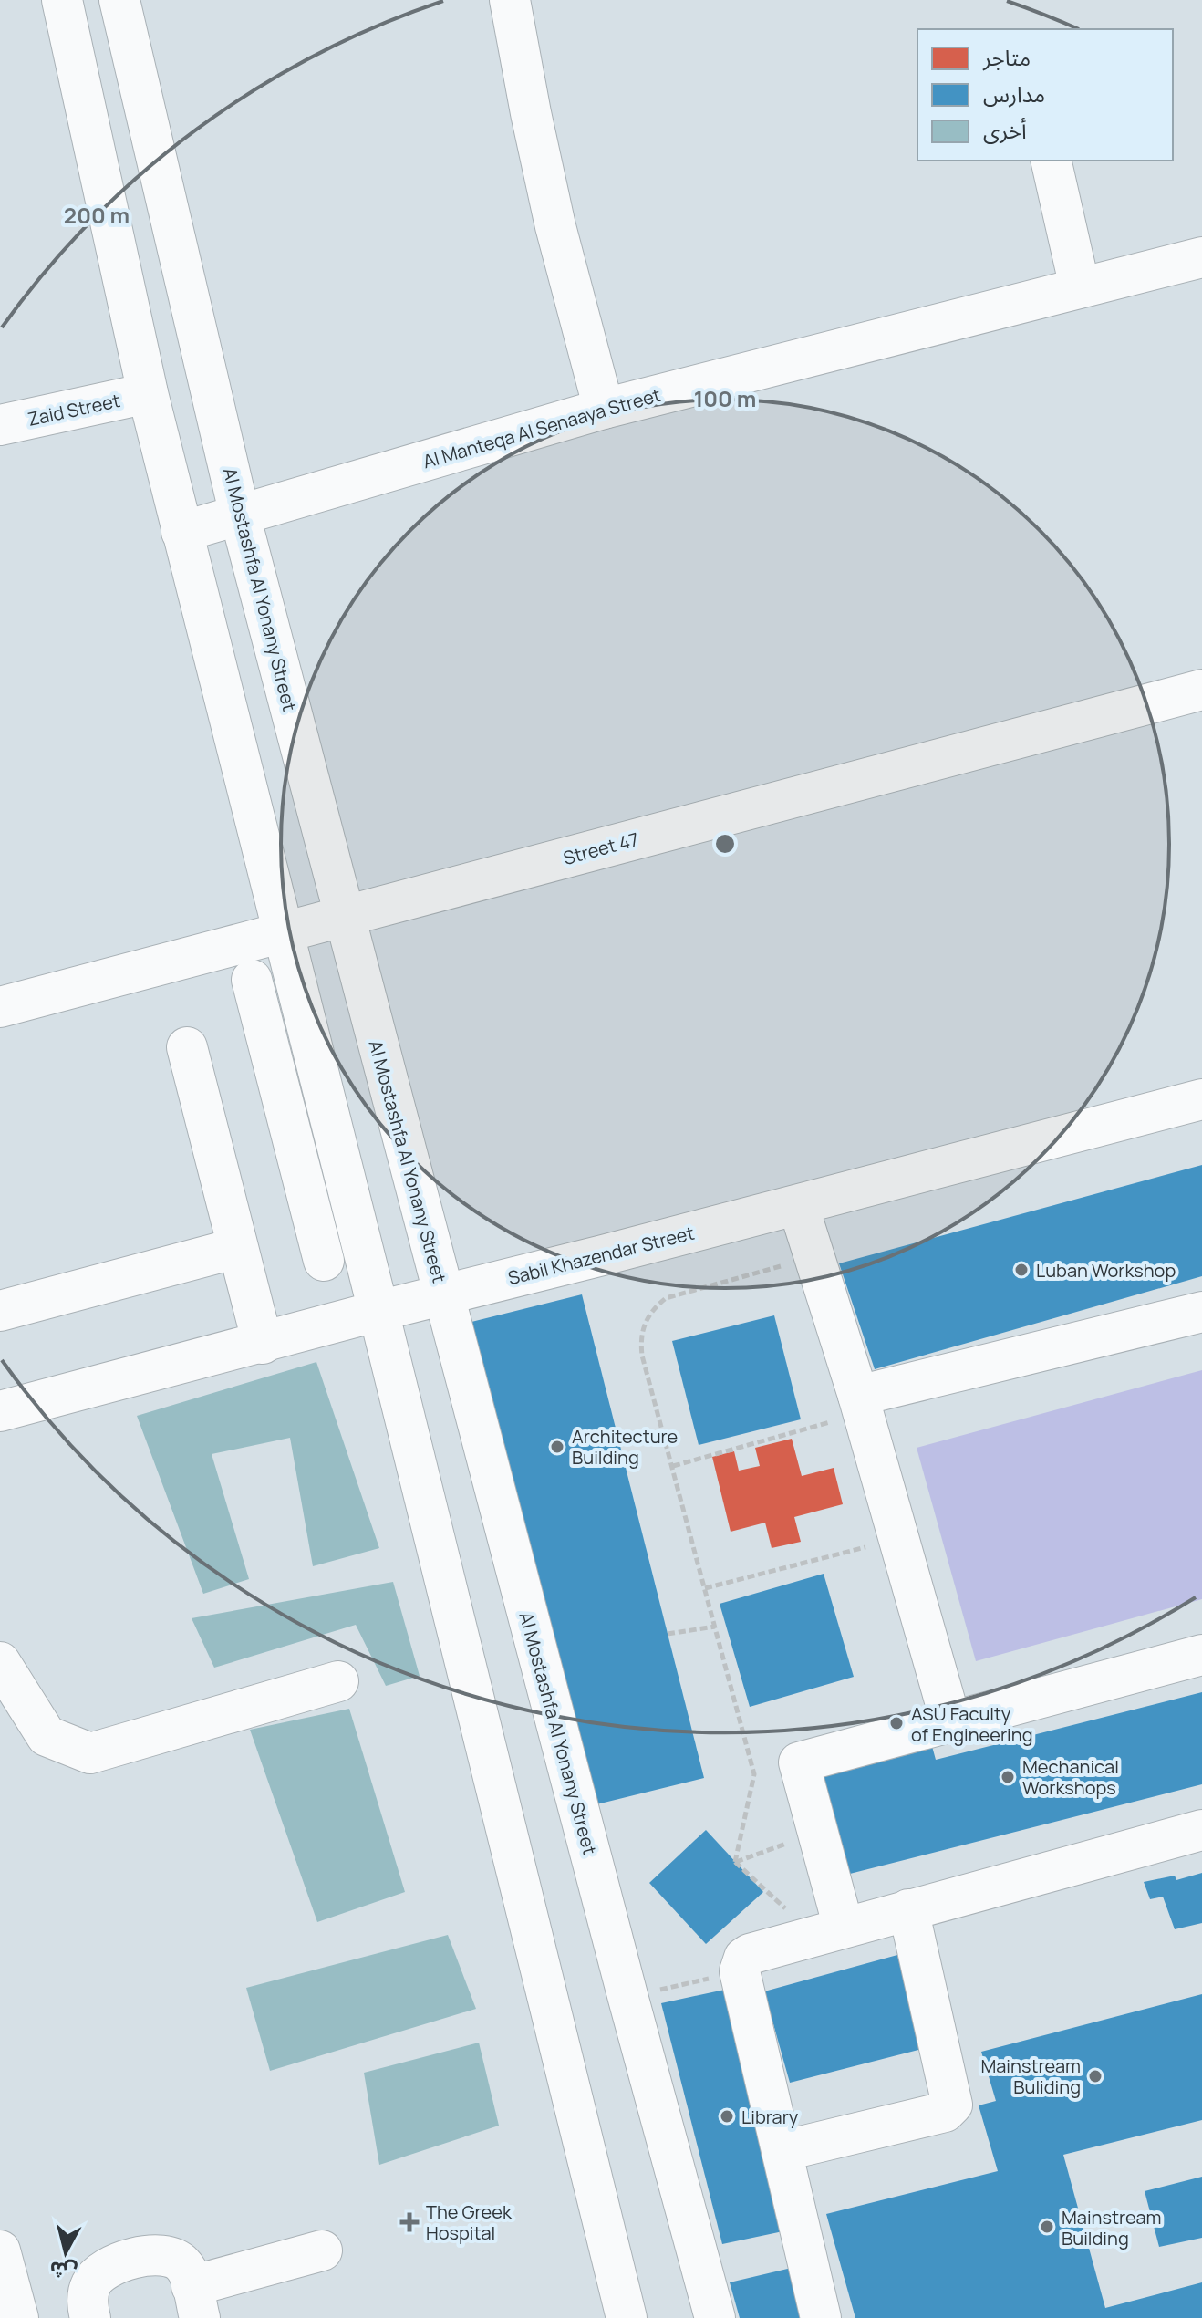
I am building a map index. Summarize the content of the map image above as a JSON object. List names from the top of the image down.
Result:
{
  "streets": {
    "street": [
      "Zaid Street",
      "Al Manteqa Al Senaaya Street",
      "Al Mostashfa Al Yonany Street",
      "Street 47",
      "Sabil Khazendar Street"
    ]
  },
  "crossings": [
    ["Al Manteqa Al Senaaya Street", "Al Mostashfa Al Yonany Street"],
    ["Al Mostashfa Al Yonany Street", "Street 47"],
    ["Al Mostashfa Al Yonany Street", "Sabil Khazendar Street"]
  ],
  "places": {
    "other": [
      "Luban Workshop",
      "Architecture Building",
      "ASU Faculty of Engineering",
      "Mechanical Workshops",
      "Mainstream Buliding",
      "Library",
      "Mainstream Building"
    ],
    "health": ["The Greek Hospital"]
  },
  "legend": ["متاجر", "مدارس", "أخرى"],
  "north": "bottom",
  "rings": ["200 m", "100 m"]
}
